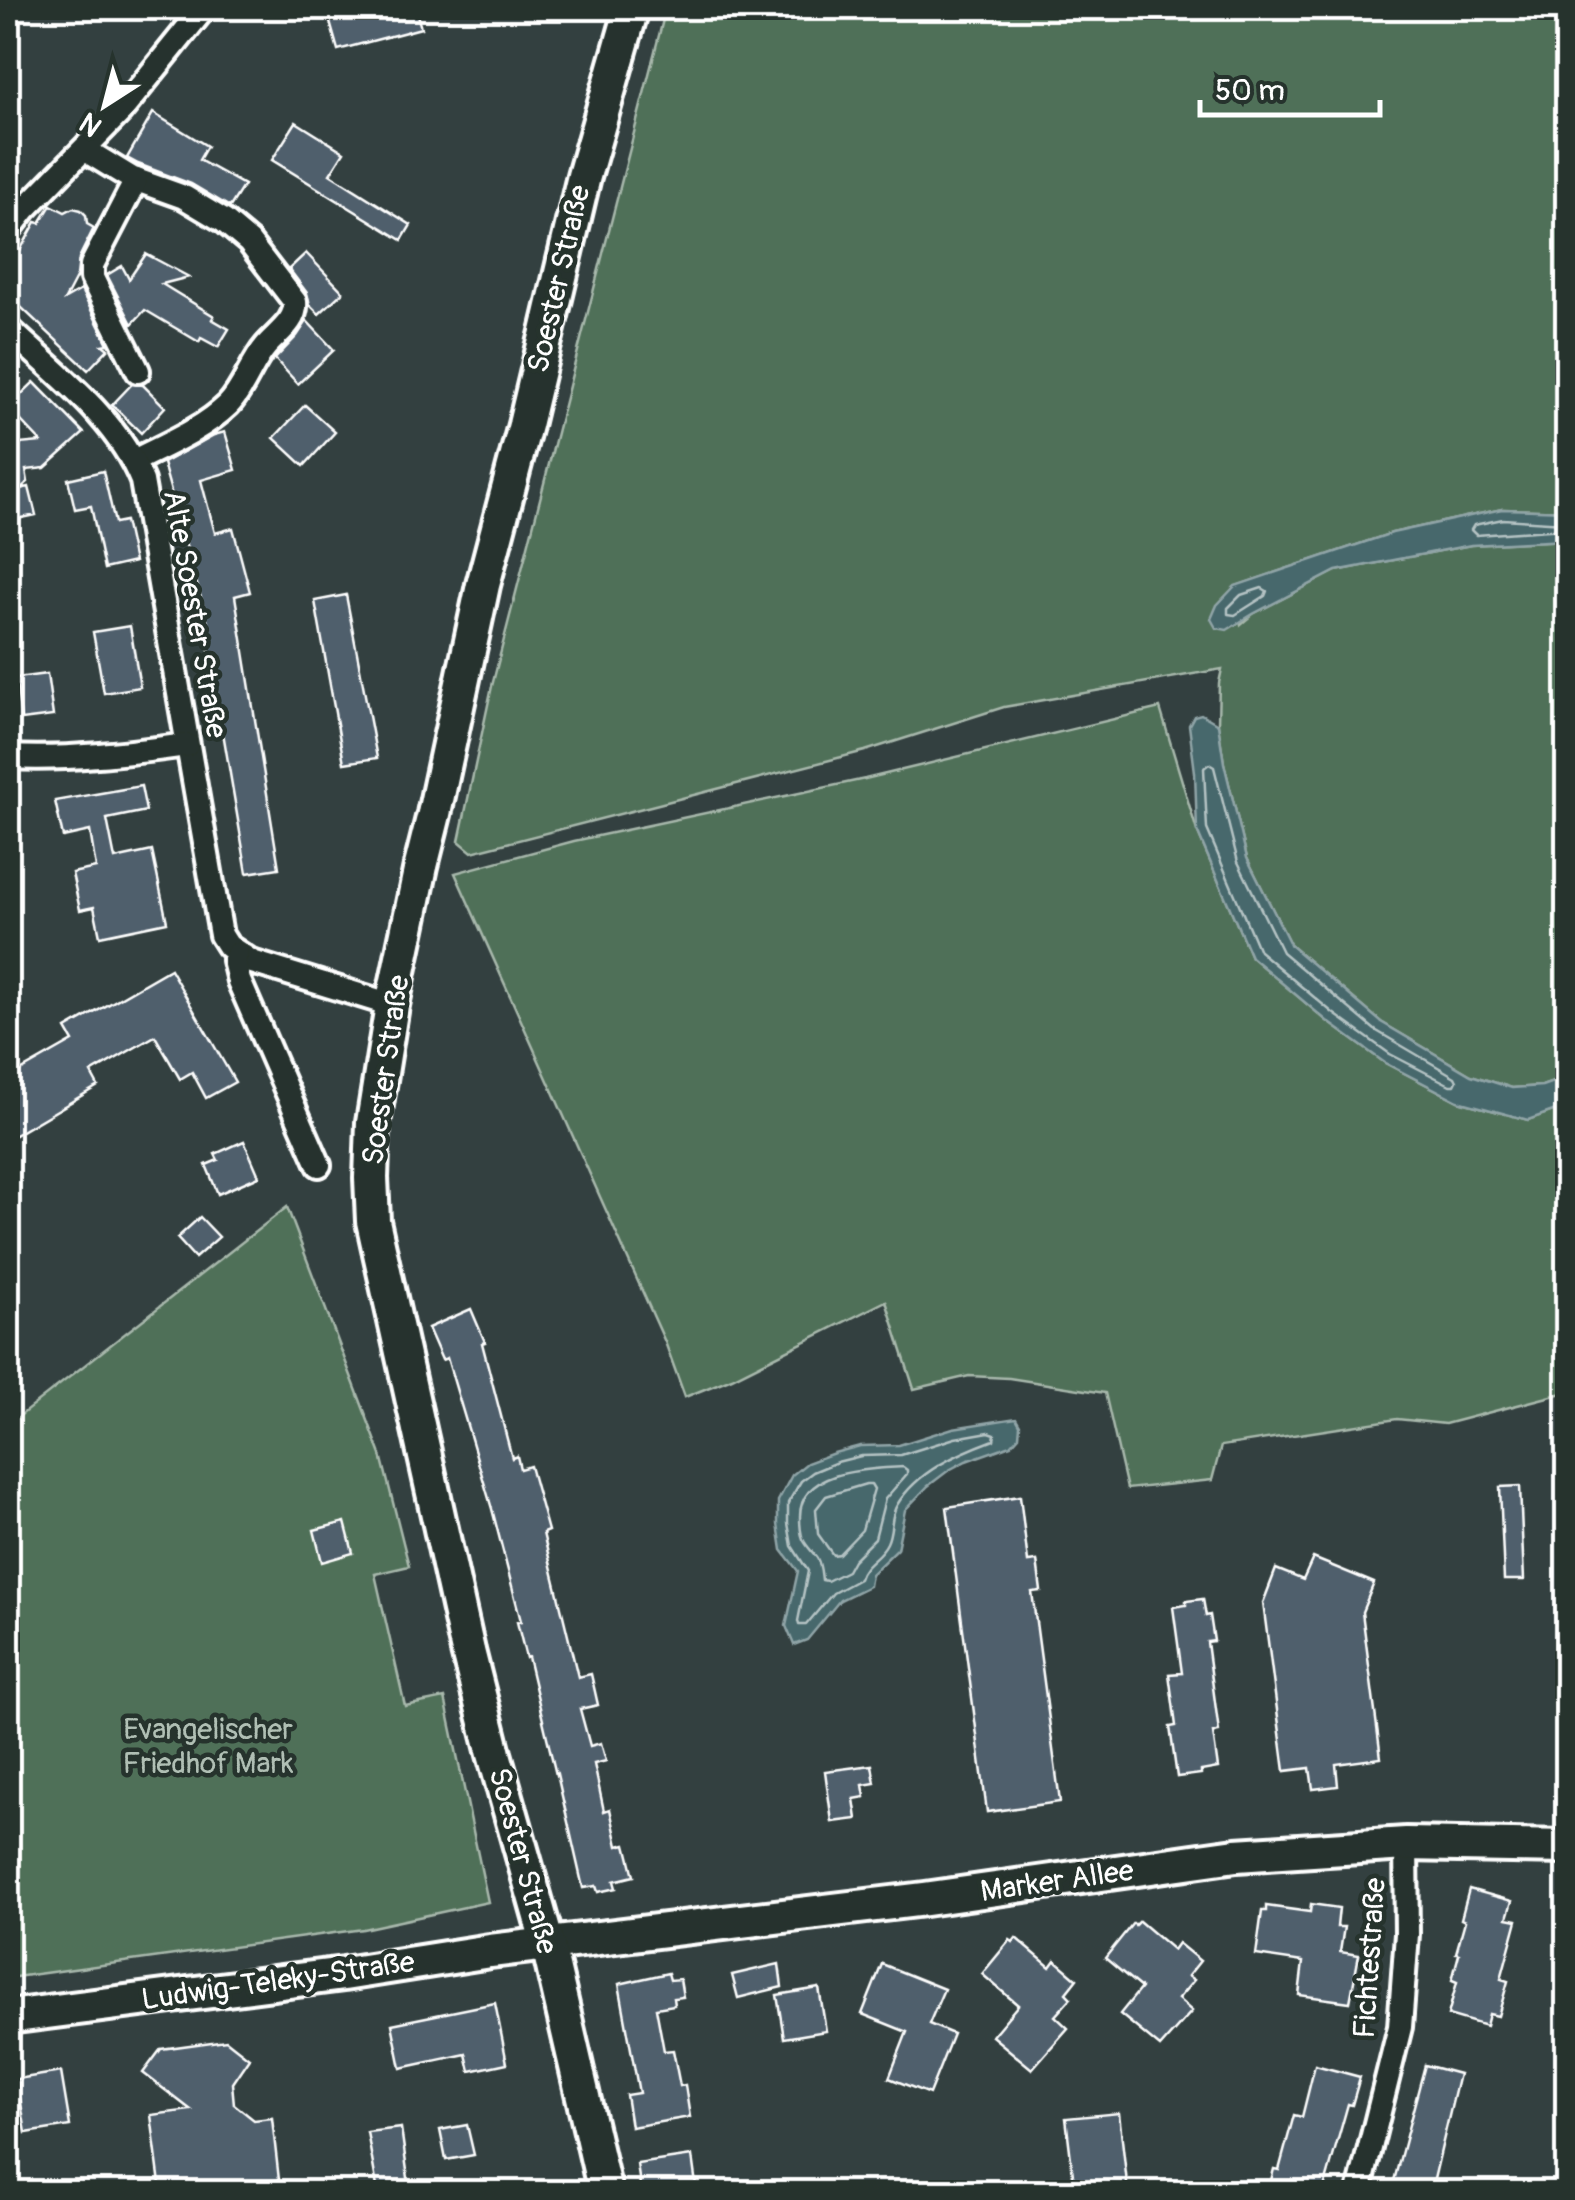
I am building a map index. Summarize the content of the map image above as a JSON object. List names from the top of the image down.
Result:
{
  "streets": {
    "main road": ["Soester Straße", "Marker Allee", "Ludwig-Teleky-Straße"],
    "street": ["Alte Soester Straße", "Fichtestraße"]
  },
  "crossings": [
    ["Soester Straße", "Marker Allee"],
    ["Soester Straße", "Ludwig-Teleky-Straße"],
    ["Marker Allee", "Fichtestraße"],
    ["Marker Allee", "Ludwig-Teleky-Straße"]
  ],
  "parks": ["Evangelischer Friedhof Mark"],
  "scale_bar": "50 m",
  "north": "bottom left"
}
